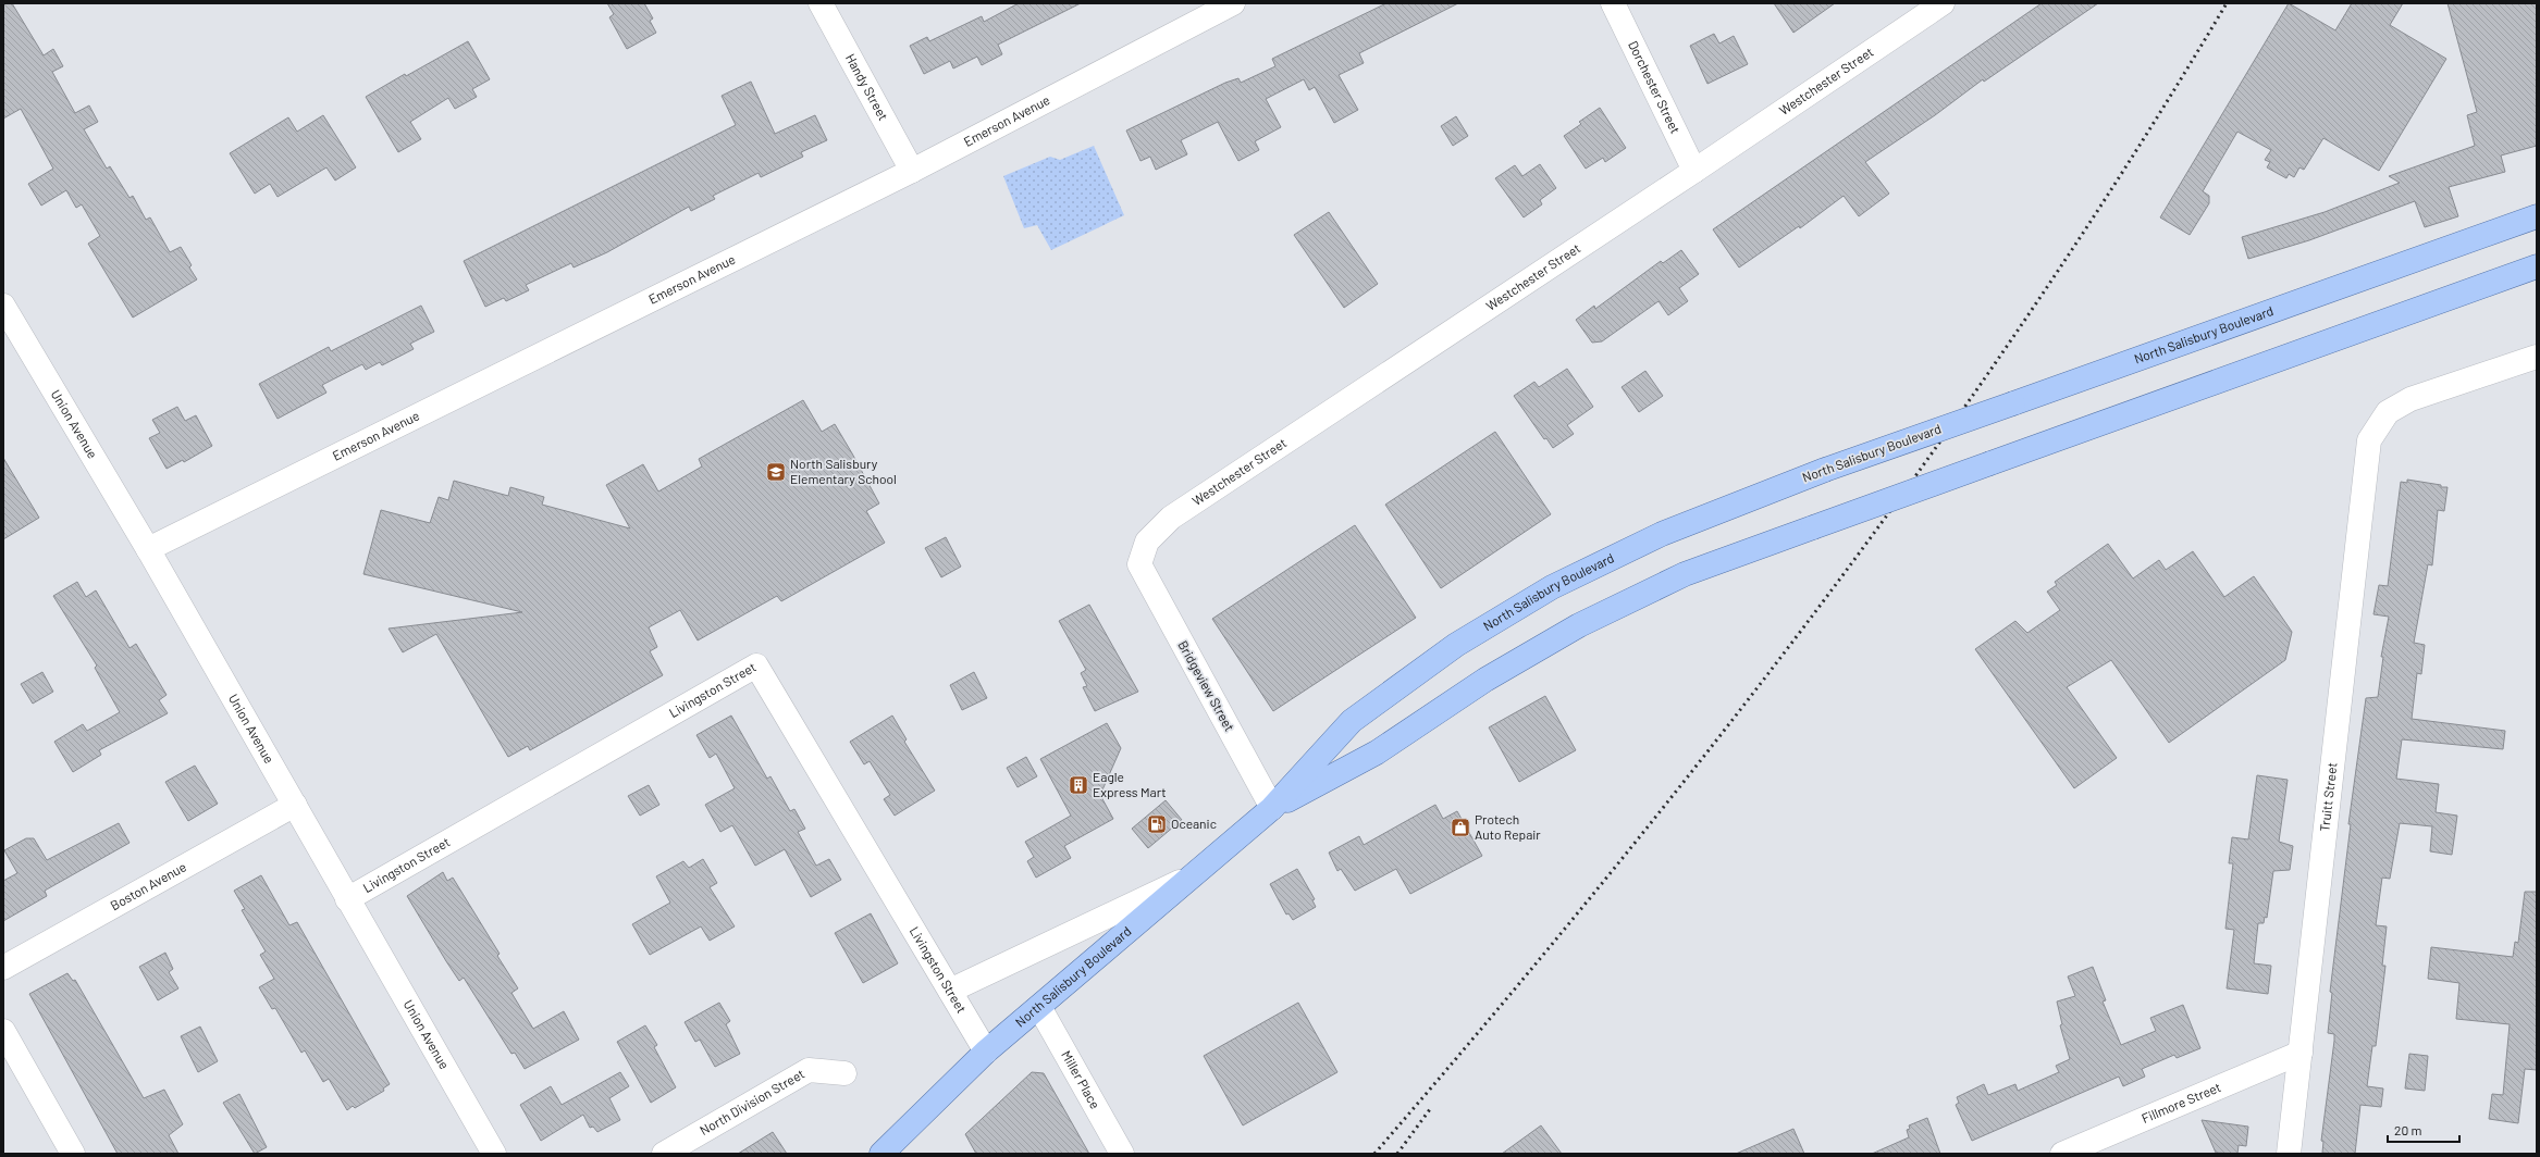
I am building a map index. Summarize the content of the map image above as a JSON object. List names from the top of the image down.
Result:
{
  "streets": {
    "main road": ["North Salisbury Boulevard"],
    "street": [
      "Westchester Street",
      "Handy Street",
      "Dorchester Street",
      "Emerson Avenue",
      "Union Avenue",
      "Bridgeview Street",
      "Livingston Street",
      "Truitt Street",
      "Boston Avenue",
      "Miller Place",
      "North Division Street",
      "Fillmore Street"
    ]
  },
  "crossings": [
    ["Westchester Street", "Dorchester Street"],
    ["Westchester Street", "Bridgeview Street"],
    ["Handy Street", "Emerson Avenue"],
    ["Emerson Avenue", "Union Avenue"],
    ["North Salisbury Boulevard", "Bridgeview Street"],
    ["North Salisbury Boulevard", "Livingston Street"],
    ["North Salisbury Boulevard", "Miller Place"],
    ["Union Avenue", "Livingston Street"],
    ["Union Avenue", "Boston Avenue"],
    ["Truitt Street", "Fillmore Street"]
  ],
  "places": {
    "school or university": ["North Salisbury Elementary School"],
    "building": ["Eagle Express Mart"],
    "fuel station": ["Oceanic"],
    "shop": ["Protech Auto Repair"]
  },
  "scale_bar": "20 m"
}
